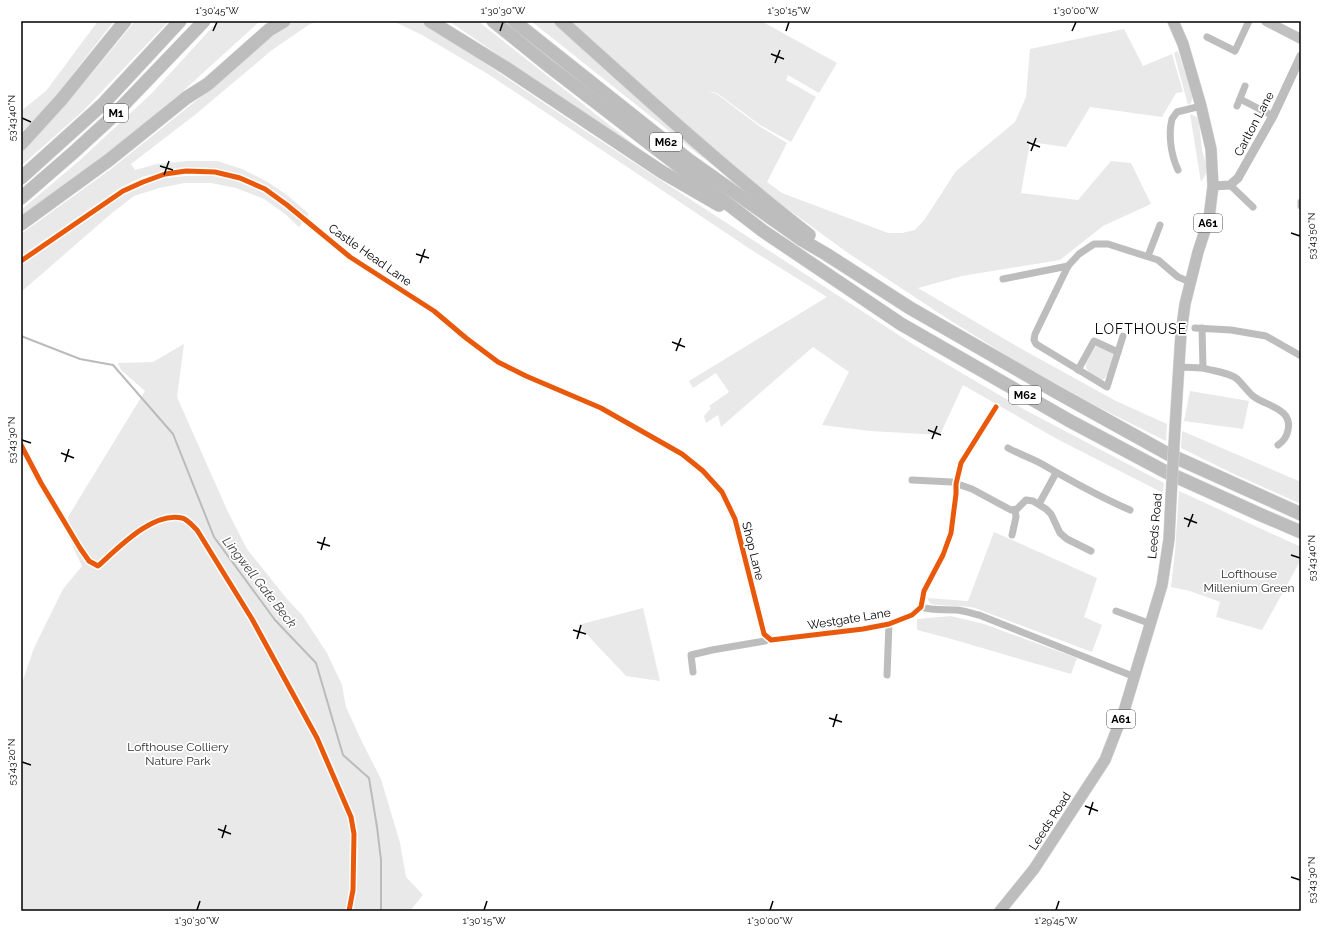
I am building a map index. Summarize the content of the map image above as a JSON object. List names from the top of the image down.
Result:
{
  "streets": {
    "highway": ["M1", "M62"],
    "main road": ["A61", "Leeds Road"],
    "street": [
      "Carlton Lane",
      "Castle Head Lane",
      "Shop Lane",
      "Westgate Lane"
    ]
  },
  "crossings": [
    ["Castle Head Lane", "Shop Lane"],
    ["Shop Lane", "Westgate Lane"]
  ],
  "districts": ["LOFTHOUSE"],
  "water": ["Lingwell Gate Beck"],
  "parks": ["Lofthouse Millenium Green", "Lofthouse Colliery Nature Park"],
  "coordinates": [
    "1°30'45\"W",
    "1°30'30\"W",
    "1°30'15\"W",
    "1°30'00\"W",
    "53°43'40\"N",
    "53°43'50\"N",
    "53°43'30\"N",
    "53°43'20\"N",
    "1°29'45\"W"
  ]
}
